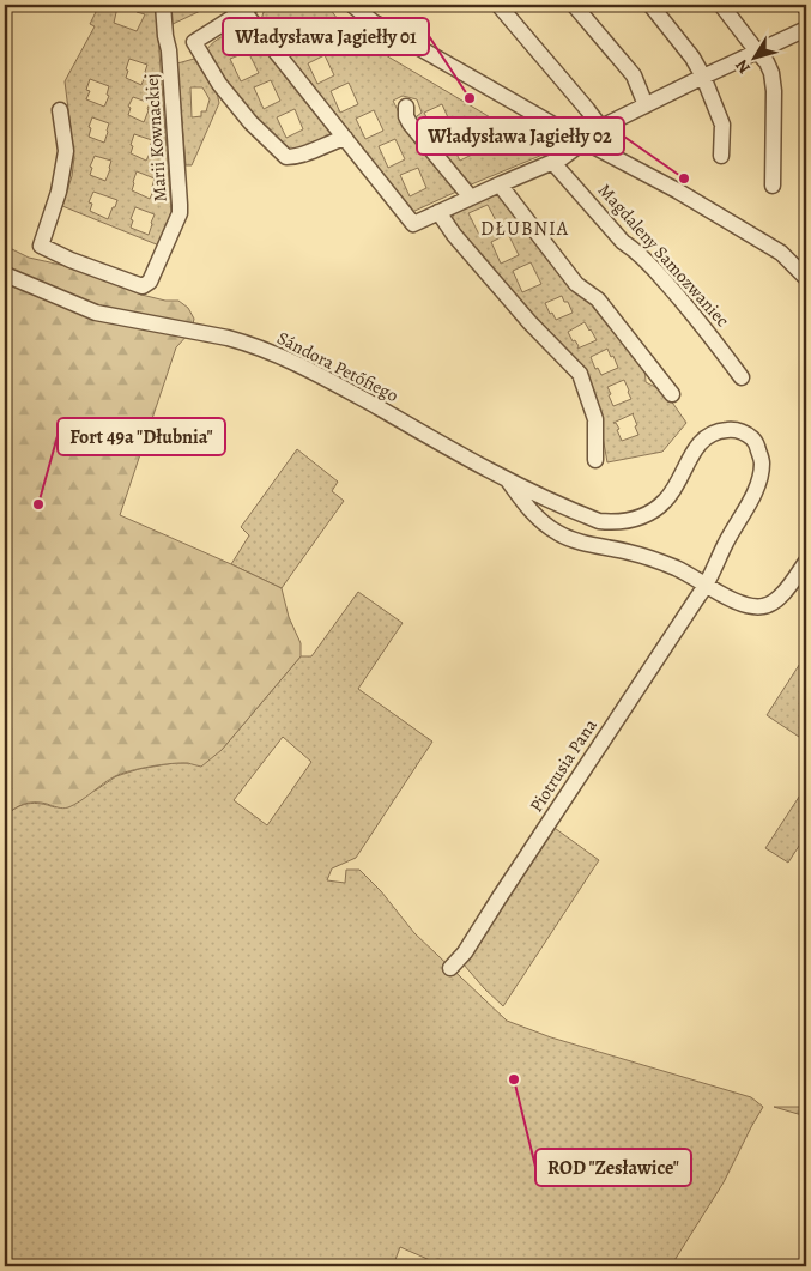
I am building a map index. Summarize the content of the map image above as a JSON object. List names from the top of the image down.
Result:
{
  "streets": {
    "street": [
      "Marii Kownackiej",
      "Magdaleny Samozwaniec",
      "Sándora Petőfiego",
      "Piotrusia Pana"
    ]
  },
  "crossings": [
    ["Sándora Petőfiego", "Piotrusia Pana"]
  ],
  "districts": ["DŁUBNIA"],
  "places": [
    "Władysława Jagiełły 01",
    "Władysława Jagiełły 02",
    "Fort 49a \"Dłubnia\"",
    "ROD \"Zesławice\""
  ],
  "north": "bottom left"
}
